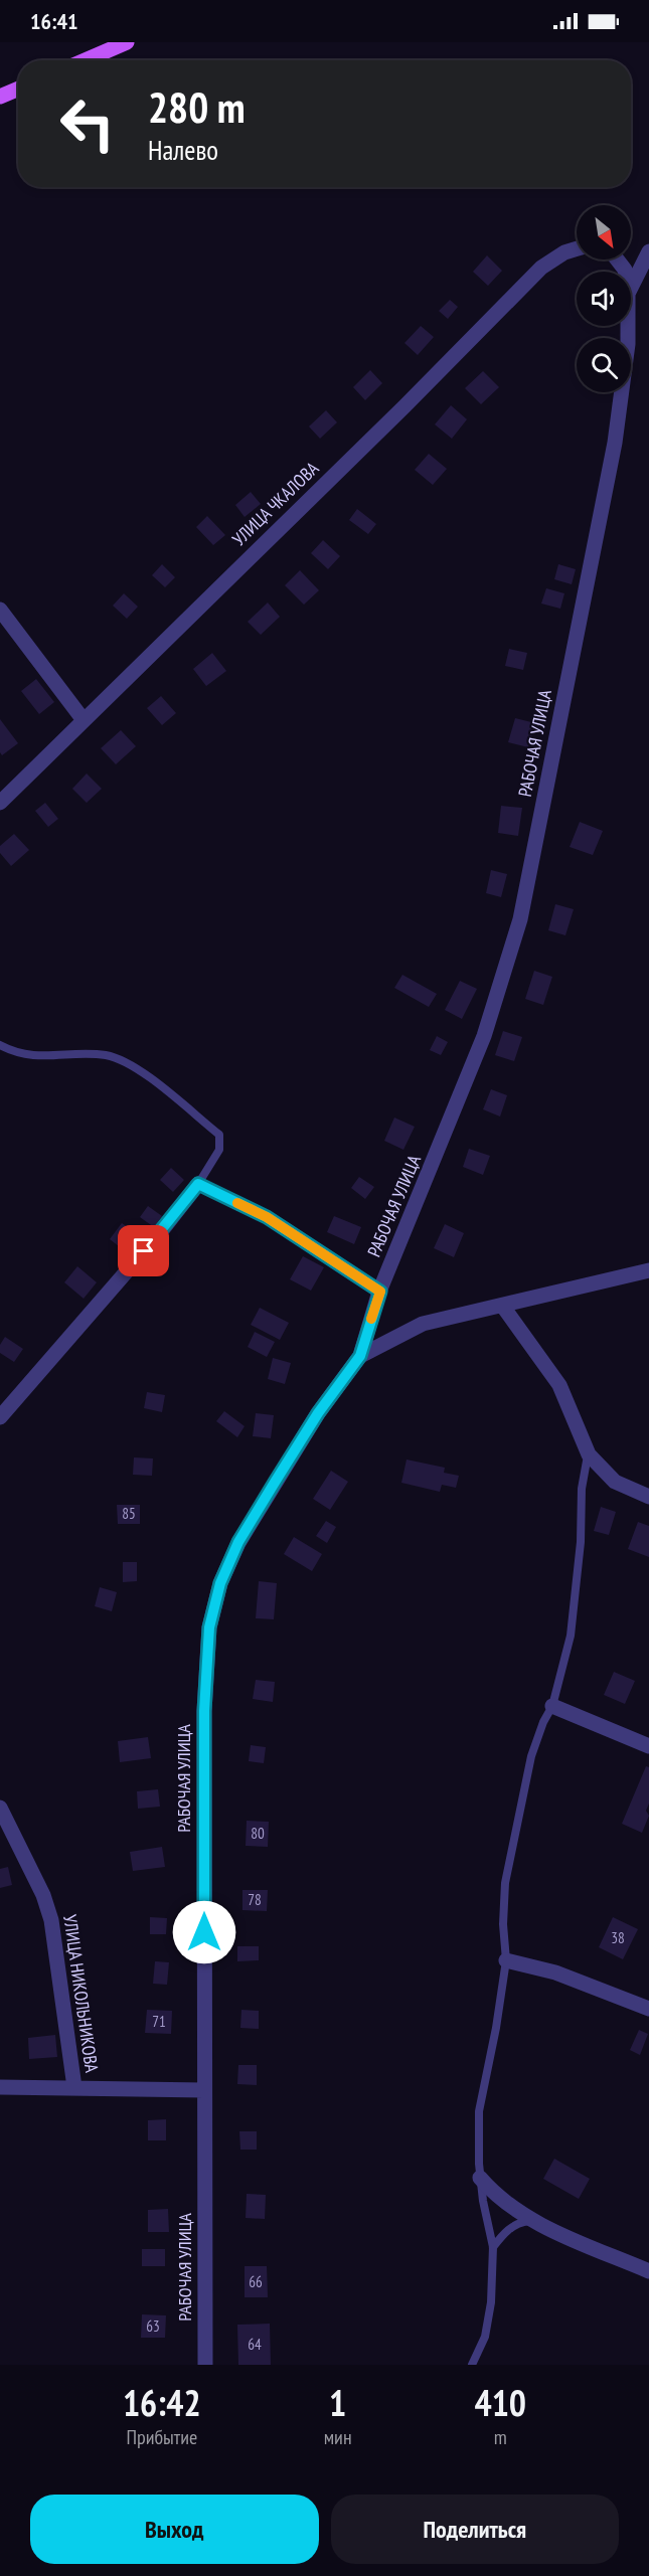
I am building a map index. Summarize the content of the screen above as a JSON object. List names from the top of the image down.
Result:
{
  "streets": {
    "street": ["УЛИЦА ЧКАЛОВА", "РАБОЧАЯ УЛИЦА", "УЛИЦА НИКОЛЬНИКОВА"]
  },
  "house_numbers": [
    "85",
    "80",
    "78",
    "38",
    "71",
    "66",
    "63",
    "64"
  ],
  "north": "bottom right",
  "page": {
    "status": "16:41",
    "turn": ["280 m", "Налево"],
    "eta": [
      "16:42",
      "Прибытие",
      "1",
      "мин",
      "410",
      "m"
    ],
    "buttons": ["Выход", "Поделиться"]
  }
}
